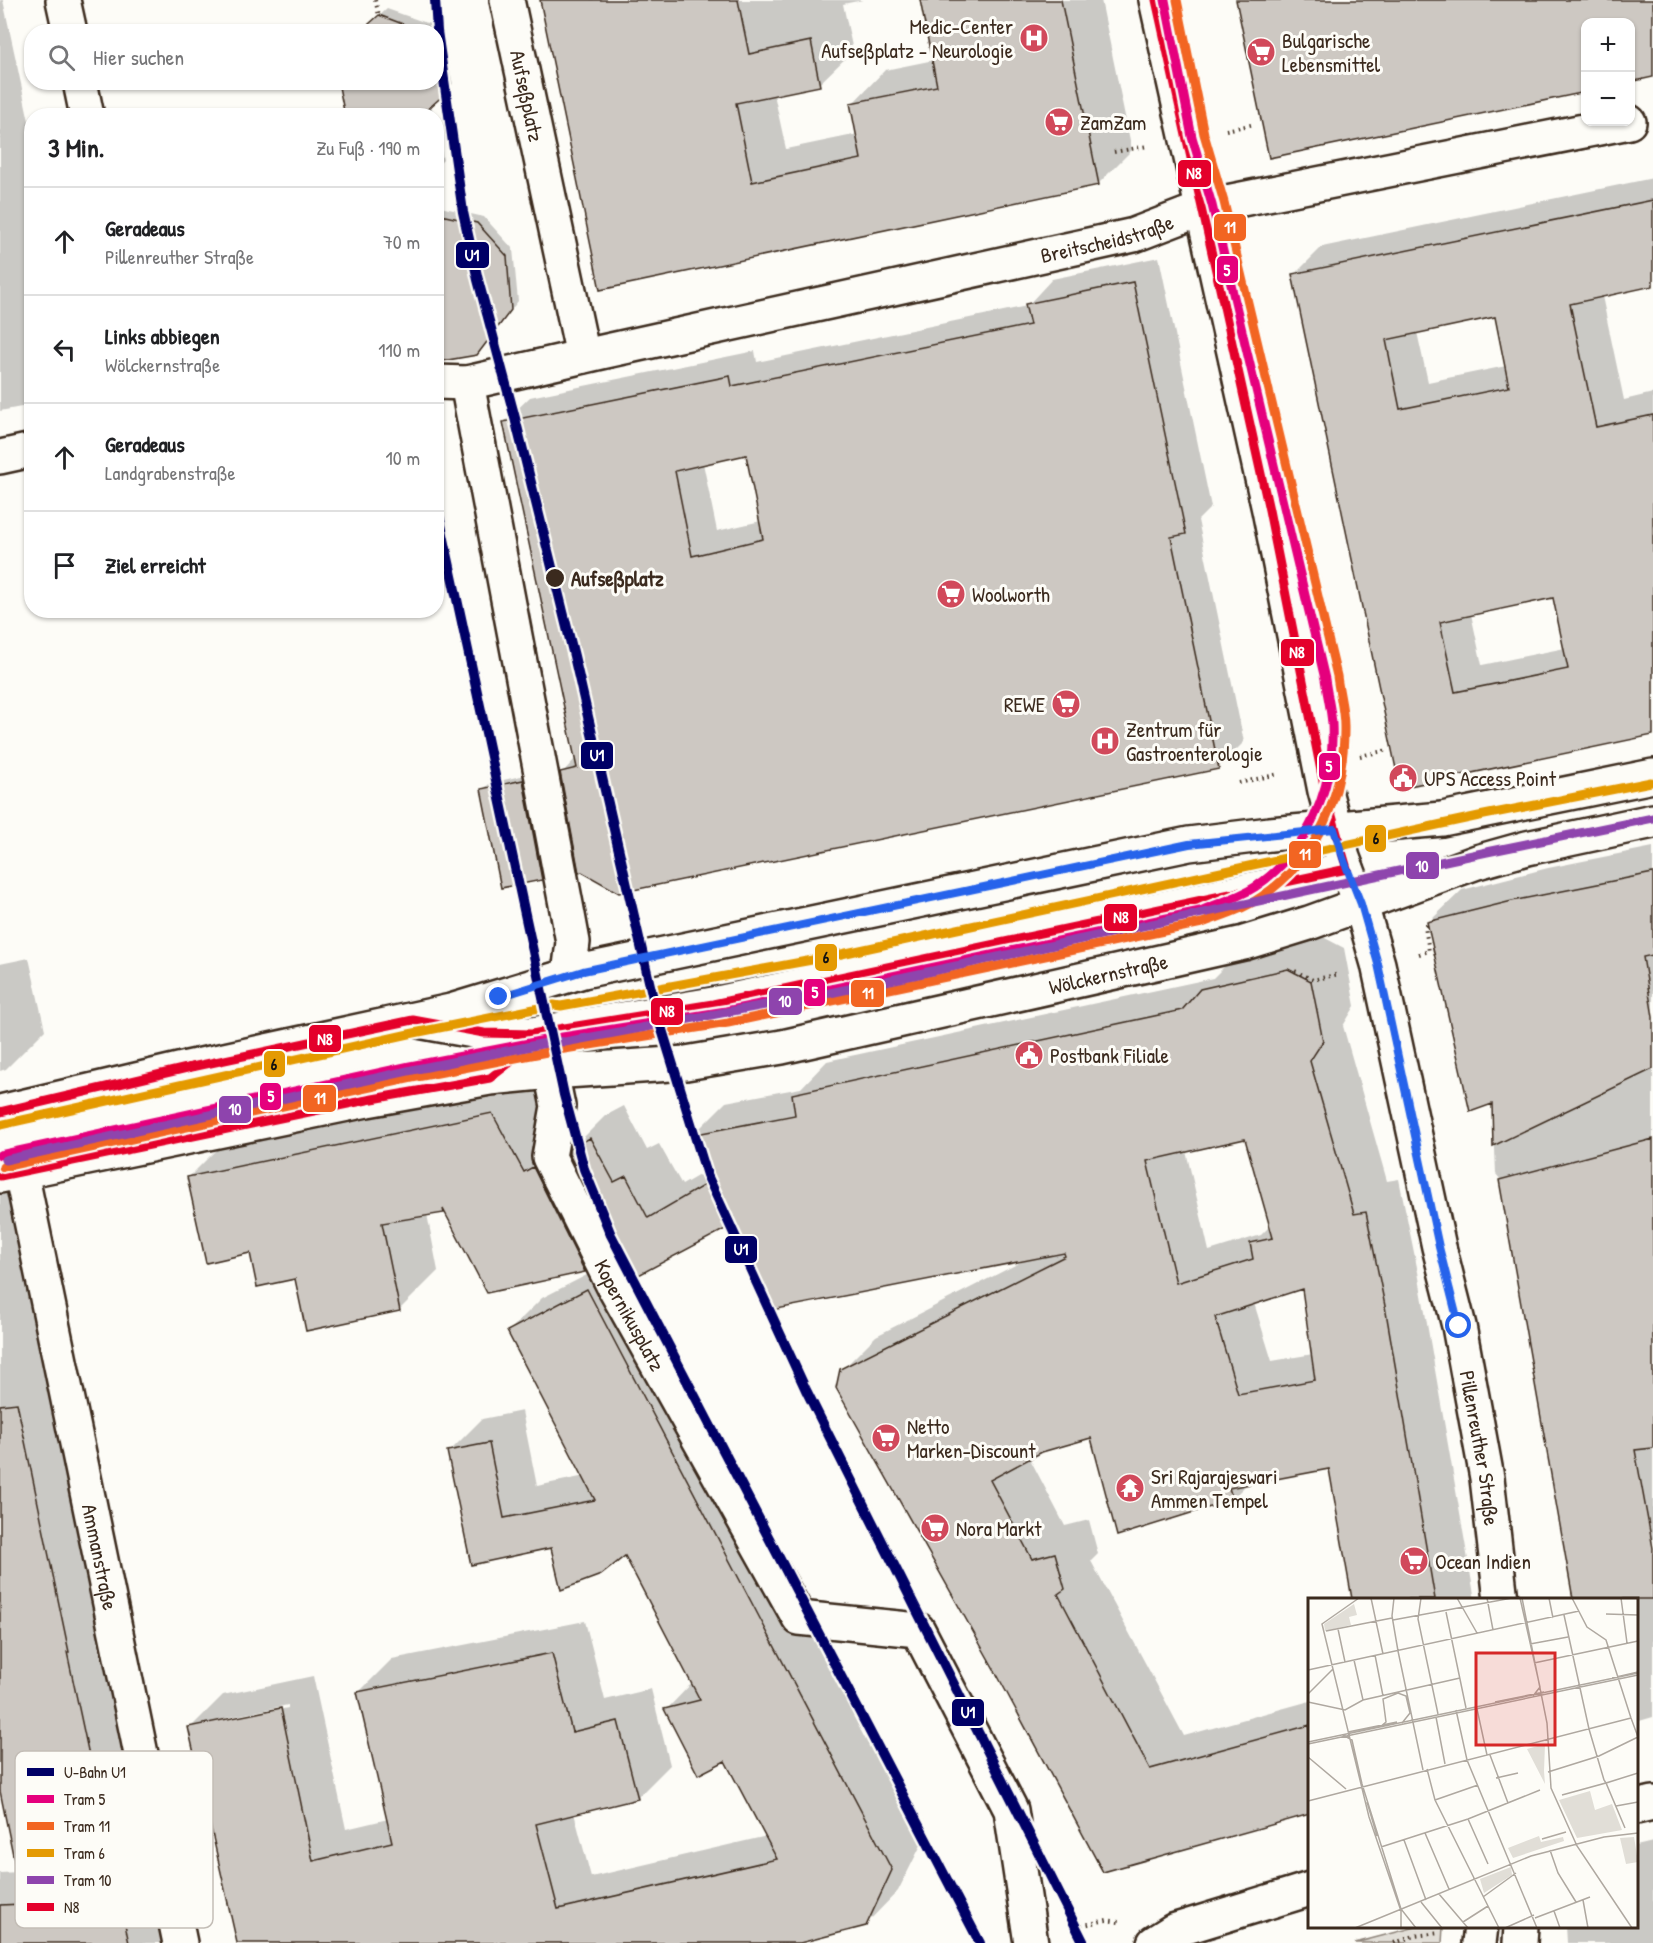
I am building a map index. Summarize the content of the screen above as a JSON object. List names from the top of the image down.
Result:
{
  "streets": {
    "main road": [
      "Aufseßplatz",
      "Breitscheidstraße",
      "Wölckernstraße",
      "Kopernikusplatz",
      "Pillenreuther Straße",
      "Ammanstraße"
    ]
  },
  "crossings": [
    ["Aufseßplatz", "Breitscheidstraße"],
    ["Breitscheidstraße", "Pillenreuther Straße"],
    ["Wölckernstraße", "Kopernikusplatz"],
    ["Wölckernstraße", "Pillenreuther Straße"],
    ["Wölckernstraße", "Ammanstraße"]
  ],
  "places": {
    "hospital": ["Medic-Center Aufseßplatz - Neurologie", "Zentrum für Gastroenterologie"],
    "supermarket": [
      "Bulgarische Lebensmittel",
      "ZamZam",
      "Woolworth",
      "REWE",
      "Netto Marken-Discount",
      "Nora Markt",
      "Ocean Indien"
    ],
    "other": ["Aufseßplatz"],
    "public building": ["UPS Access Point", "Postbank Filiale"],
    "temple": ["Sri Rajarajeswari Ammen Tempel"]
  },
  "lines": [
    "metro line U1",
    "tram line 5",
    "tram line 11",
    "transit line N8",
    "tram line 6",
    "tram line 10"
  ],
  "legend": [
    "U-Bahn U1",
    "Tram 5",
    "Tram 11",
    "Tram 6",
    "Tram 10",
    "N8"
  ],
  "page": {
    "map_buttons": ["+", "−"],
    "search": "Hier suchen",
    "heading": ["3 Min.", "Zu Fuß · 190 m"],
    "list": [
      ["Geradeaus", "Pillenreuther Straße", "70 m"],
      ["Links abbiegen", "Wölckernstraße", "110 m"],
      ["Geradeaus", "Landgrabenstraße", "10 m"],
      "Ziel erreicht"
    ]
  }
}
